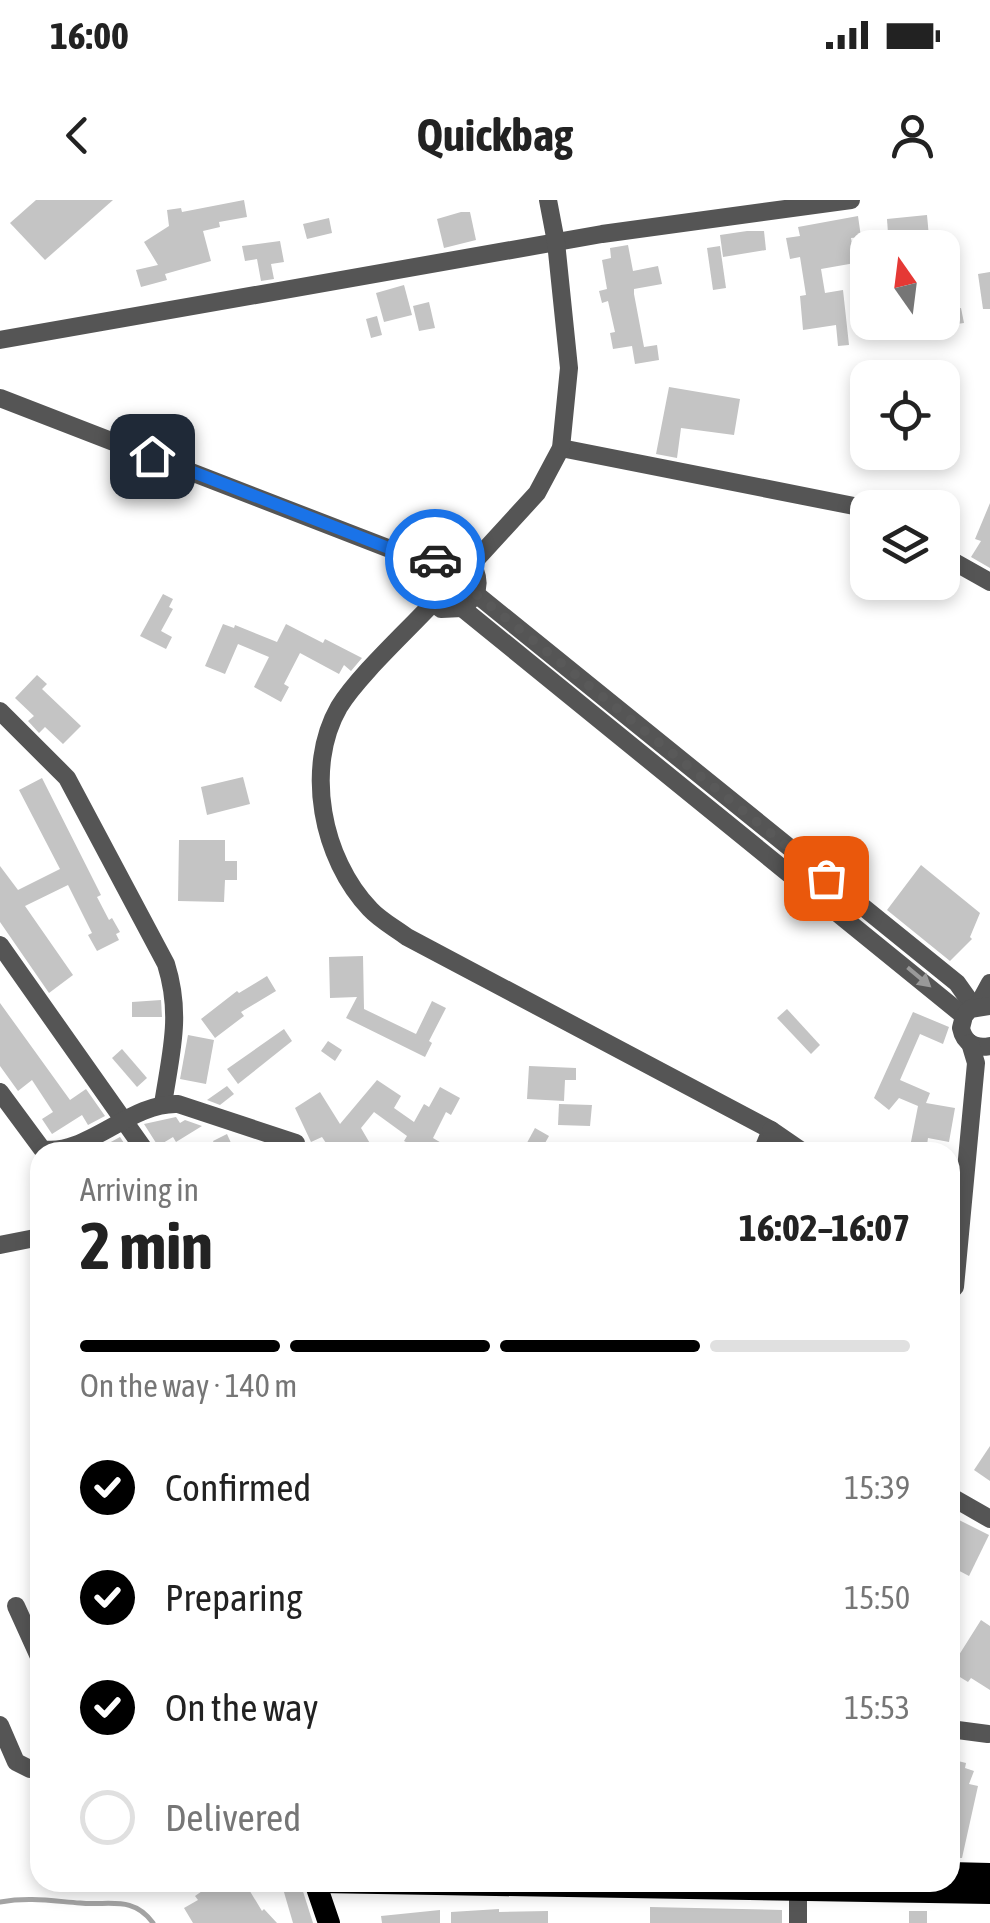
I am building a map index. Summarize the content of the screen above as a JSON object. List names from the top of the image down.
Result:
{
  "north": "top",
  "page": {
    "status": "16:00",
    "header": "Quickbag",
    "heading": ["2 min", "Arriving in", "16:02–16:07"],
    "bar": "On the way · 140 m",
    "list": [
      ["Confirmed", "15:39"],
      ["Preparing", "15:50"],
      ["On the way", "15:53"],
      "Delivered"
    ]
  }
}
